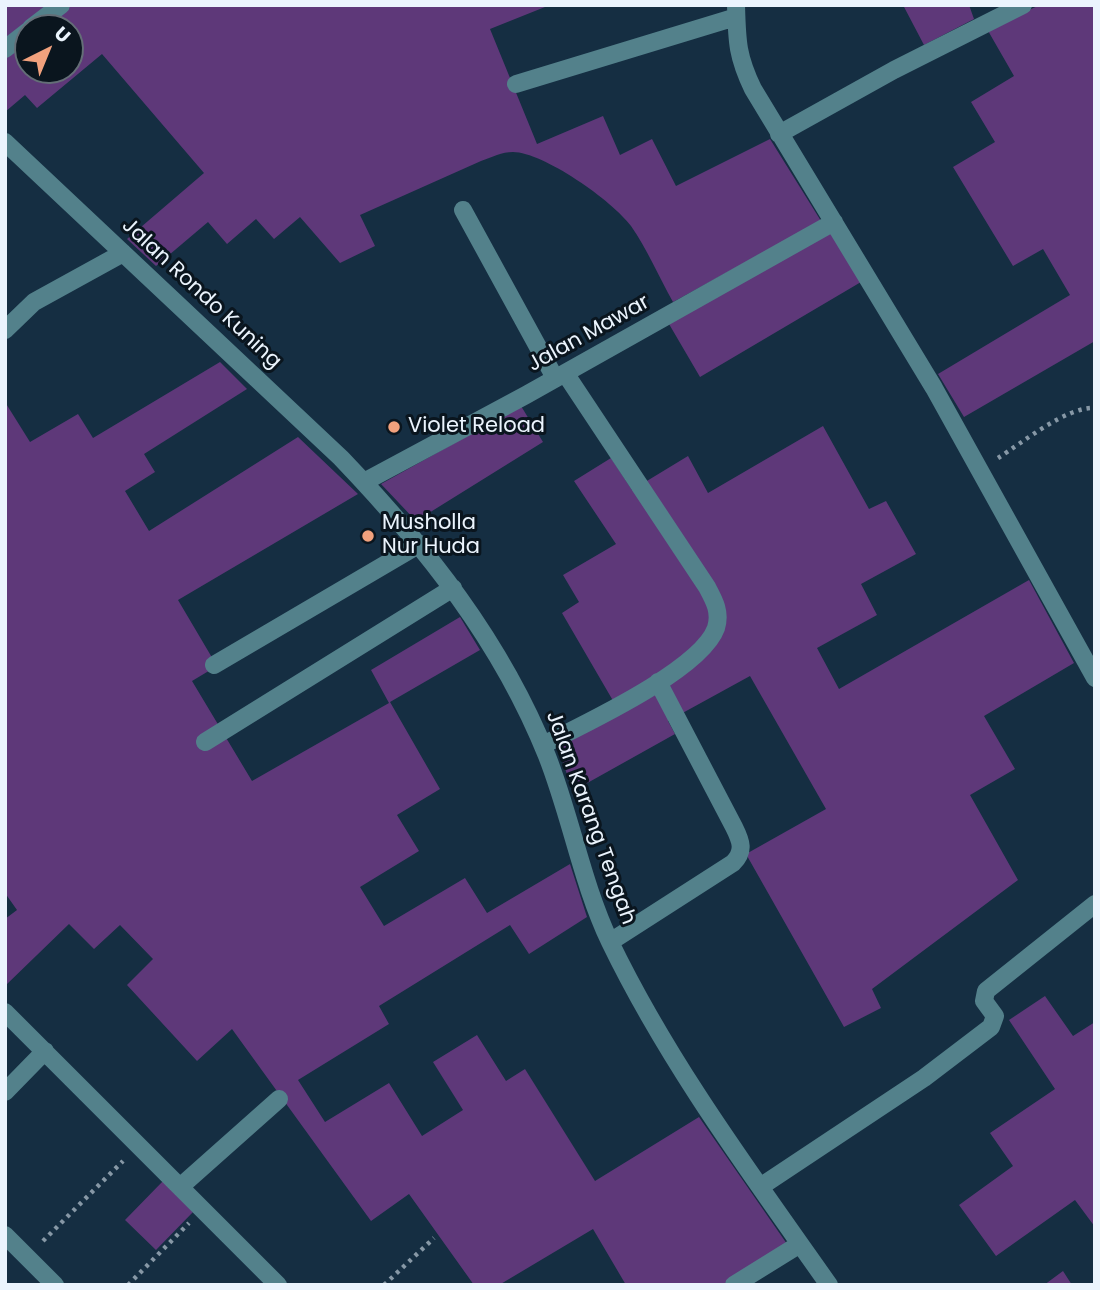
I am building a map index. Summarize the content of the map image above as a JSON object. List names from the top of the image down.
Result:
{
  "streets": {
    "street": ["Jalan Rondo Kuning", "Jalan Mawar", "Jalan Karang Tengah"]
  },
  "crossings": [
    ["Jalan Rondo Kuning", "Jalan Mawar"],
    ["Jalan Rondo Kuning", "Jalan Karang Tengah"],
    ["Jalan Mawar", "Jalan Karang Tengah"]
  ],
  "places": ["Violet Reload", "Musholla Nur Huda"],
  "north": "top right"
}
